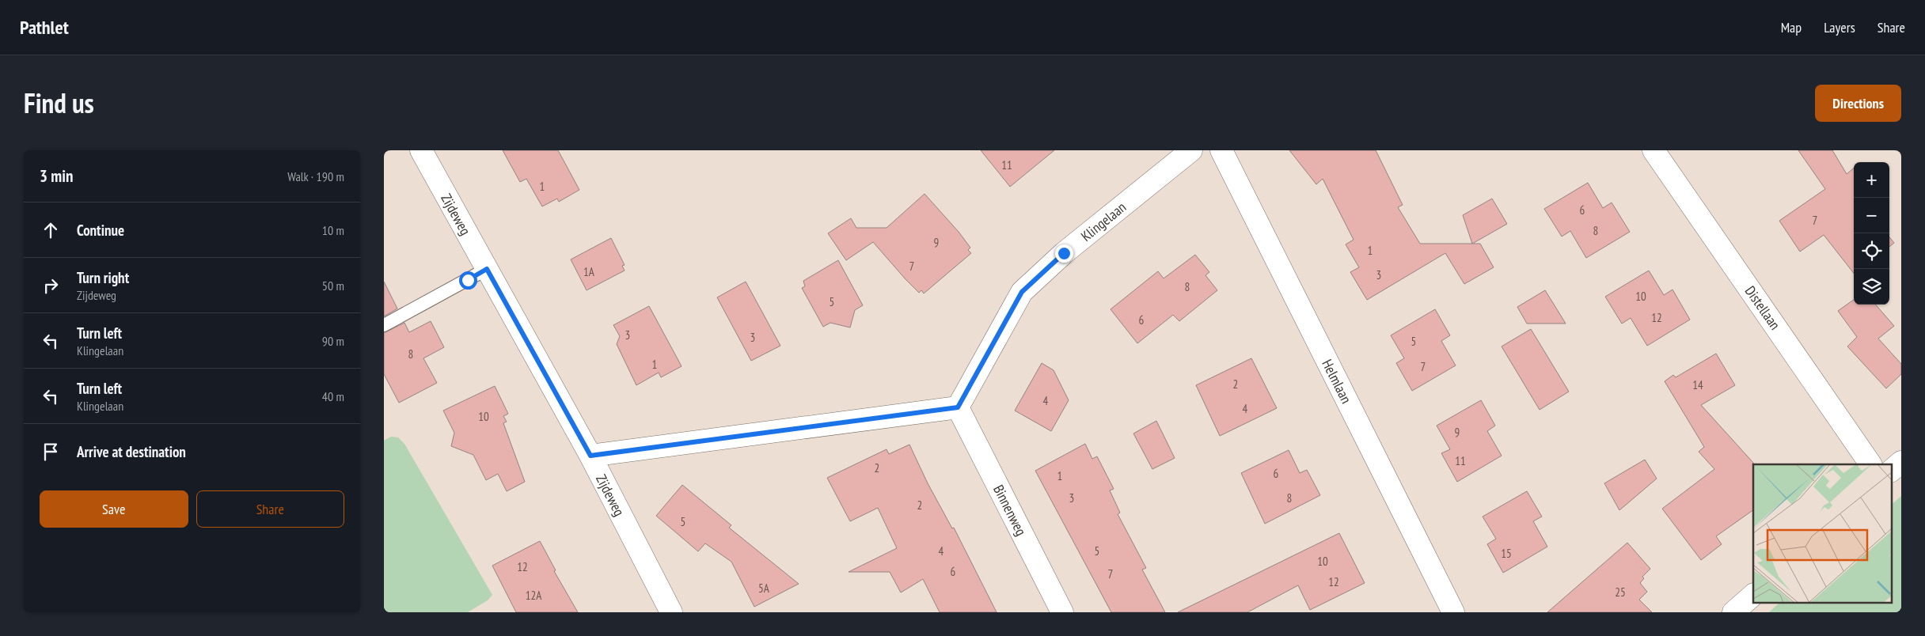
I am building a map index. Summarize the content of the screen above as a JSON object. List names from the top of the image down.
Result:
{
  "streets": {
    "street": [
      "Zijdeweg",
      "Klingelaan",
      "Distellaan",
      "Helmlaan",
      "Binnenweg"
    ]
  },
  "crossings": [
    ["Klingelaan", "Binnenweg"]
  ],
  "house_numbers": [
    "11",
    "1",
    "6",
    "7",
    "8",
    "9",
    "1",
    "7",
    "1A",
    "3",
    "8",
    "10",
    "5",
    "12",
    "6",
    "3",
    "3",
    "5",
    "8",
    "1",
    "7",
    "2",
    "14",
    "4",
    "4",
    "10",
    "9",
    "11",
    "2",
    "6",
    "1",
    "3",
    "8",
    "2",
    "5",
    "4",
    "5",
    "15",
    "10",
    "12",
    "6",
    "7",
    "12",
    "5A",
    "25",
    "12A"
  ],
  "page": {
    "header": "Pathlet",
    "nav": ["Map", "Layers", "Share"],
    "title": "Find us",
    "buttons": [
      "Directions",
      ["Save", "Share"]
    ],
    "heading": ["3 min", "Walk · 190 m"],
    "map_buttons": ["+", "−"],
    "list": [
      ["Continue", "10 m"],
      ["Turn right", "Zijdeweg", "50 m"],
      ["Turn left", "Klingelaan", "90 m"],
      ["Turn left", "Klingelaan", "40 m"],
      "Arrive at destination"
    ]
  }
}
